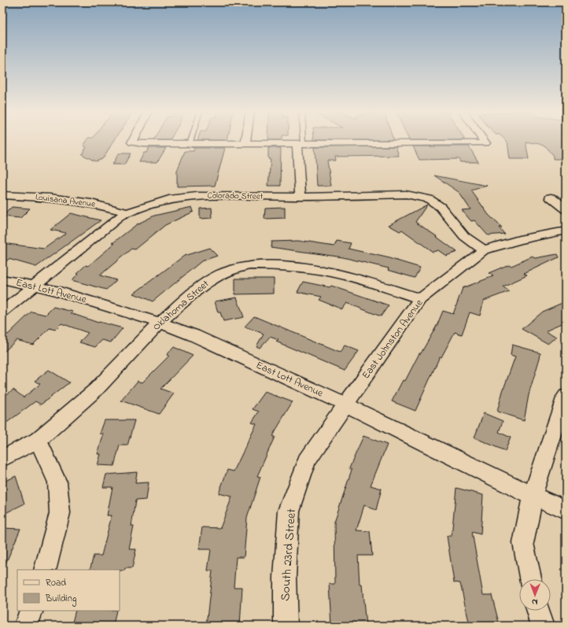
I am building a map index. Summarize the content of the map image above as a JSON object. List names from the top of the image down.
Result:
{
  "streets": {
    "street": [
      "Colorado Street",
      "Louisana Avenue",
      "East Lott Avenue",
      "Oklahoma Street",
      "East Johnston Avenue",
      "South 23rd Street"
    ]
  },
  "crossings": [
    ["Colorado Street", "Louisana Avenue"],
    ["Colorado Street", "East Lott Avenue"],
    ["Colorado Street", "East Johnston Avenue"],
    ["East Lott Avenue", "Oklahoma Street"],
    ["East Lott Avenue", "East Johnston Avenue"],
    ["East Lott Avenue", "South 23rd Street"],
    ["Oklahoma Street", "East Johnston Avenue"],
    ["East Johnston Avenue", "South 23rd Street"]
  ],
  "legend": ["Road", "Building"],
  "north": "bottom"
}
